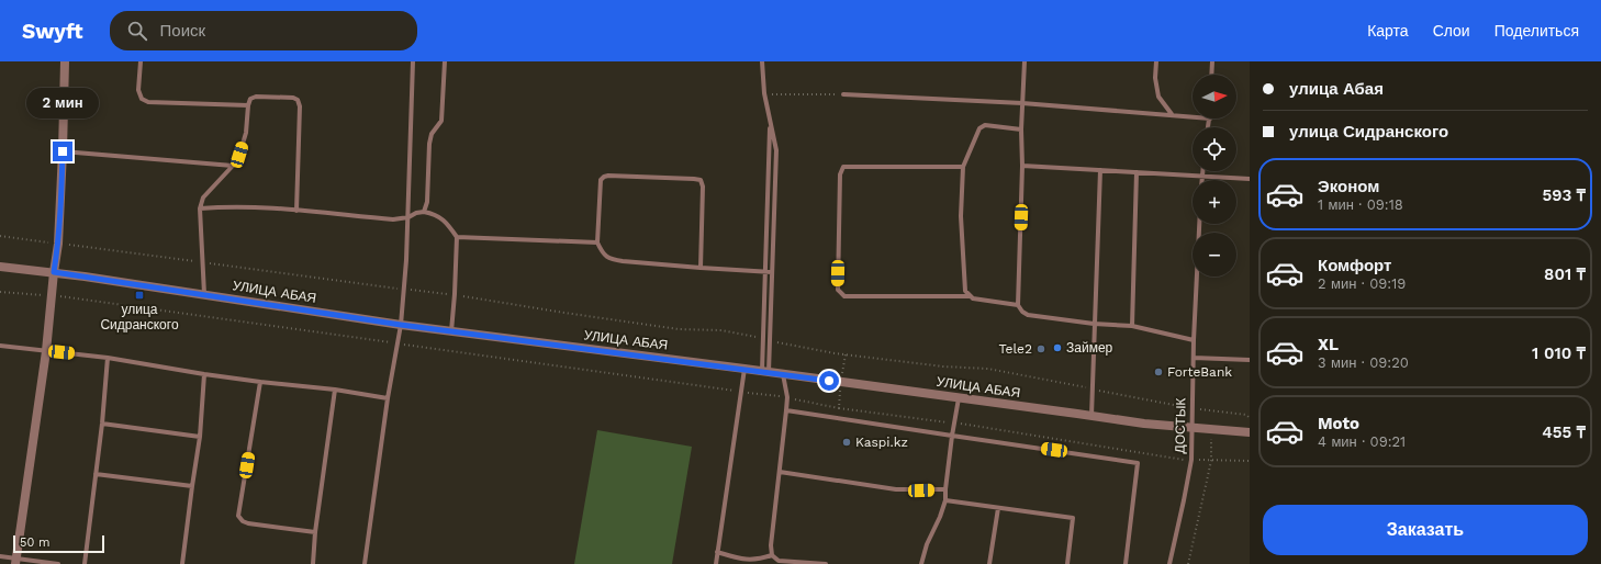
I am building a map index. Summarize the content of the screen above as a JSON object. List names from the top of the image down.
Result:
{
  "streets": {
    "street": ["УЛИЦА АБАЯ"],
    "lane": ["ДОСТЫК"]
  },
  "crossings": [
    ["УЛИЦА АБАЯ", "ДОСТЫК"]
  ],
  "places": {
    "transit": ["улица Сидранского"],
    "other": [
      "Займер",
      "Tele2",
      "ForteBank",
      "Kaspi.kz"
    ]
  },
  "scale_bar": "50 m",
  "north": "right",
  "page": {
    "header": "Swyft",
    "search": "Поиск",
    "nav": ["Карта", "Слои", "Поделиться"],
    "banner": ["улица Абая", "улица Сидранского"],
    "map_buttons": ["+", "−"],
    "bubble": "2 мин",
    "list": [
      {
        "name": "Эконом",
        "note": "1 мин · 09:18",
        "value": "593 ₸"
      },
      {
        "name": "Комфорт",
        "note": "2 мин · 09:19",
        "value": "801 ₸"
      },
      {
        "name": "XL",
        "note": "3 мин · 09:20",
        "value": "1 010 ₸"
      },
      {
        "name": "Moto",
        "note": "4 мин · 09:21",
        "value": "455 ₸"
      }
    ],
    "buttons": "Заказать",
    "scale": "50 m"
  }
}
